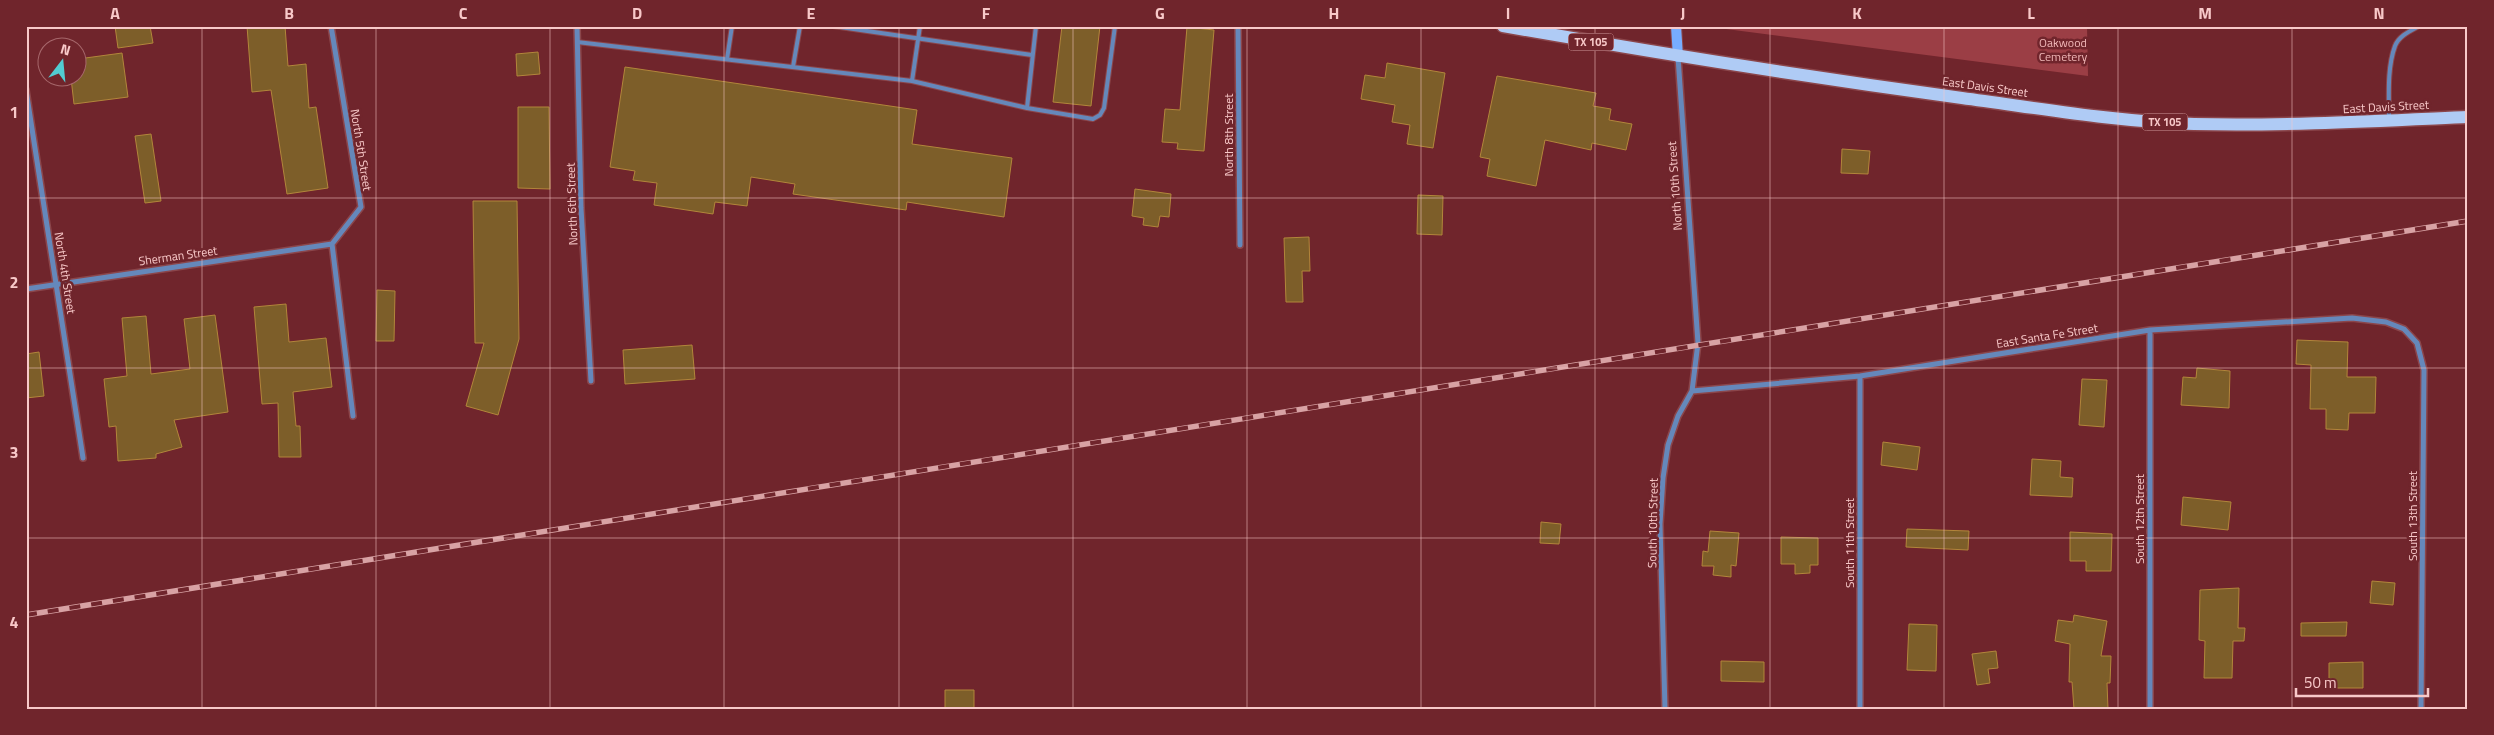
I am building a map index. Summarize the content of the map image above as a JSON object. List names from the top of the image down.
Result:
{
  "streets": {
    "main road": ["TX 105", "East Davis Street"],
    "street": [
      "North 8th Street",
      "North 5th Street",
      "North 10th Street",
      "North 6th Street",
      "Sherman Street",
      "North 4th Street",
      "East Santa Fe Street",
      "South 13th Street",
      "South 12th Street",
      "South 10th Street",
      "South 11th Street"
    ]
  },
  "crossings": [
    ["East Davis Street", "North 10th Street"],
    ["North 5th Street", "Sherman Street"],
    ["North 10th Street", "South 10th Street"],
    ["Sherman Street", "North 4th Street"],
    ["East Santa Fe Street", "South 13th Street"],
    ["East Santa Fe Street", "South 12th Street"],
    ["East Santa Fe Street", "South 10th Street"],
    ["East Santa Fe Street", "South 11th Street"]
  ],
  "parks": ["Oakwood Cemetery"],
  "scale_bar": "50 m",
  "north": "top",
  "grid": {
    "columns": [
      "A",
      "B",
      "C",
      "D",
      "E",
      "F",
      "G",
      "H",
      "I",
      "J",
      "K",
      "L",
      "M",
      "N"
    ],
    "rows": [
      "1",
      "2",
      "3",
      "4"
    ]
  }
}
